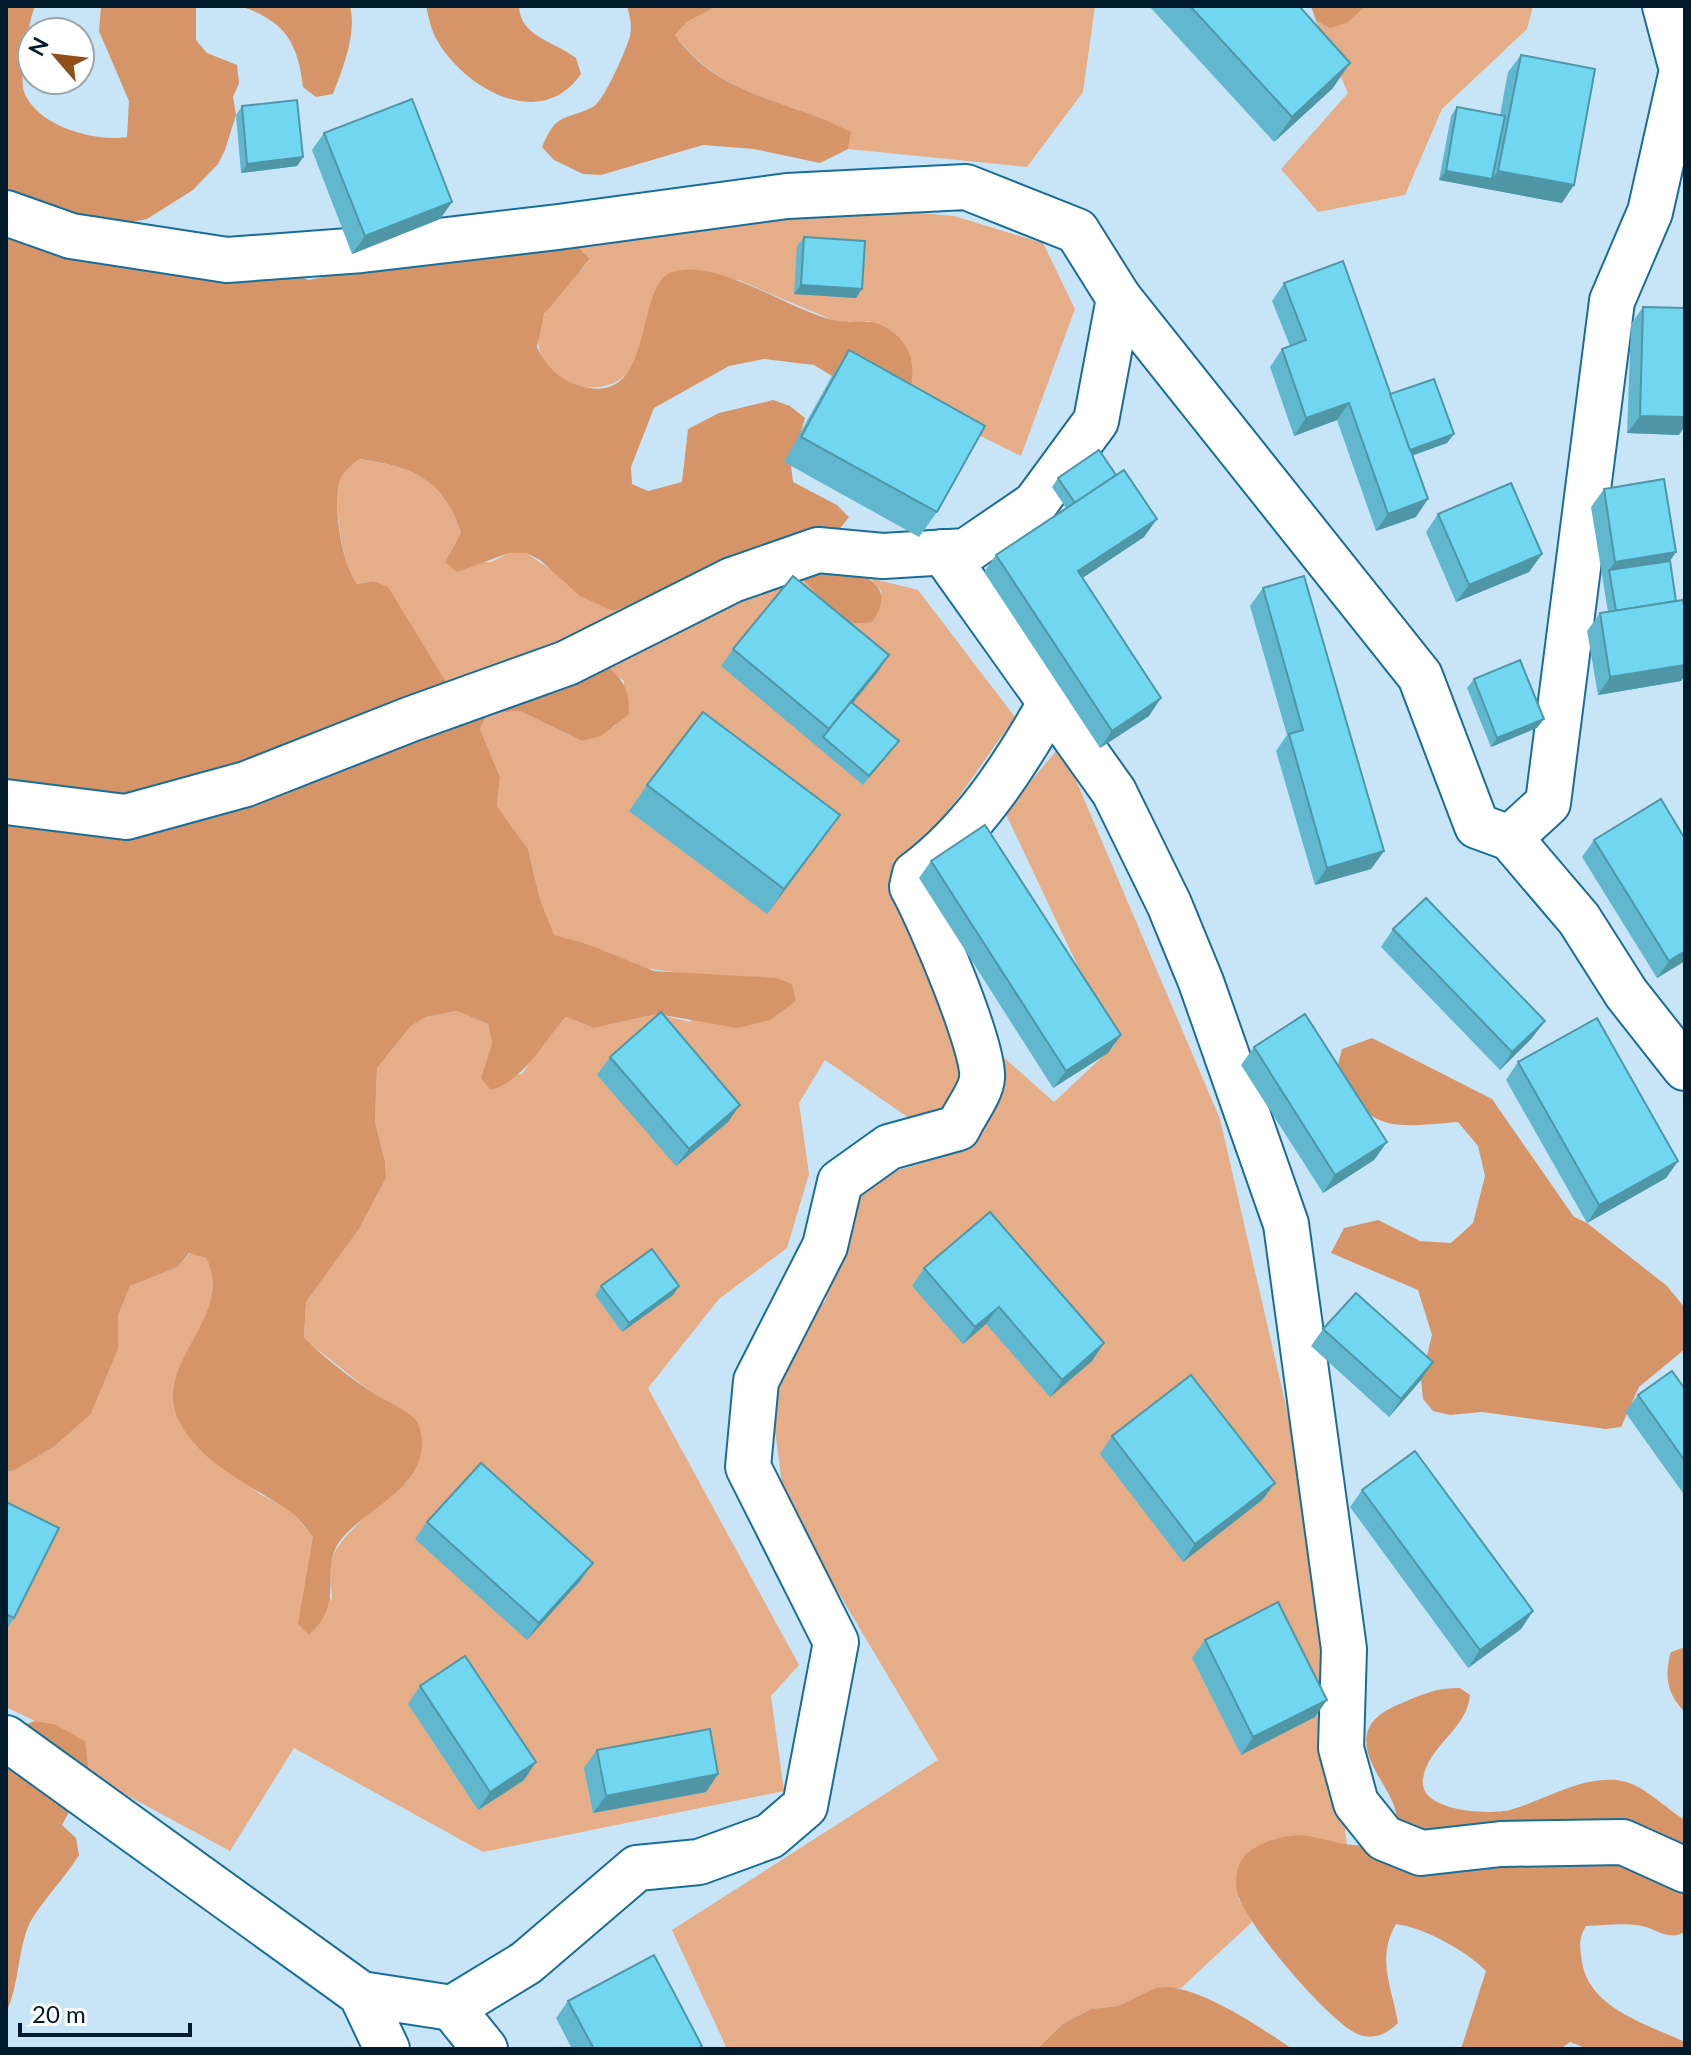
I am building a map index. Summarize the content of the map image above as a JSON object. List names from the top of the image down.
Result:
{
  "scale_bar": "20 m",
  "north": "top left"
}
